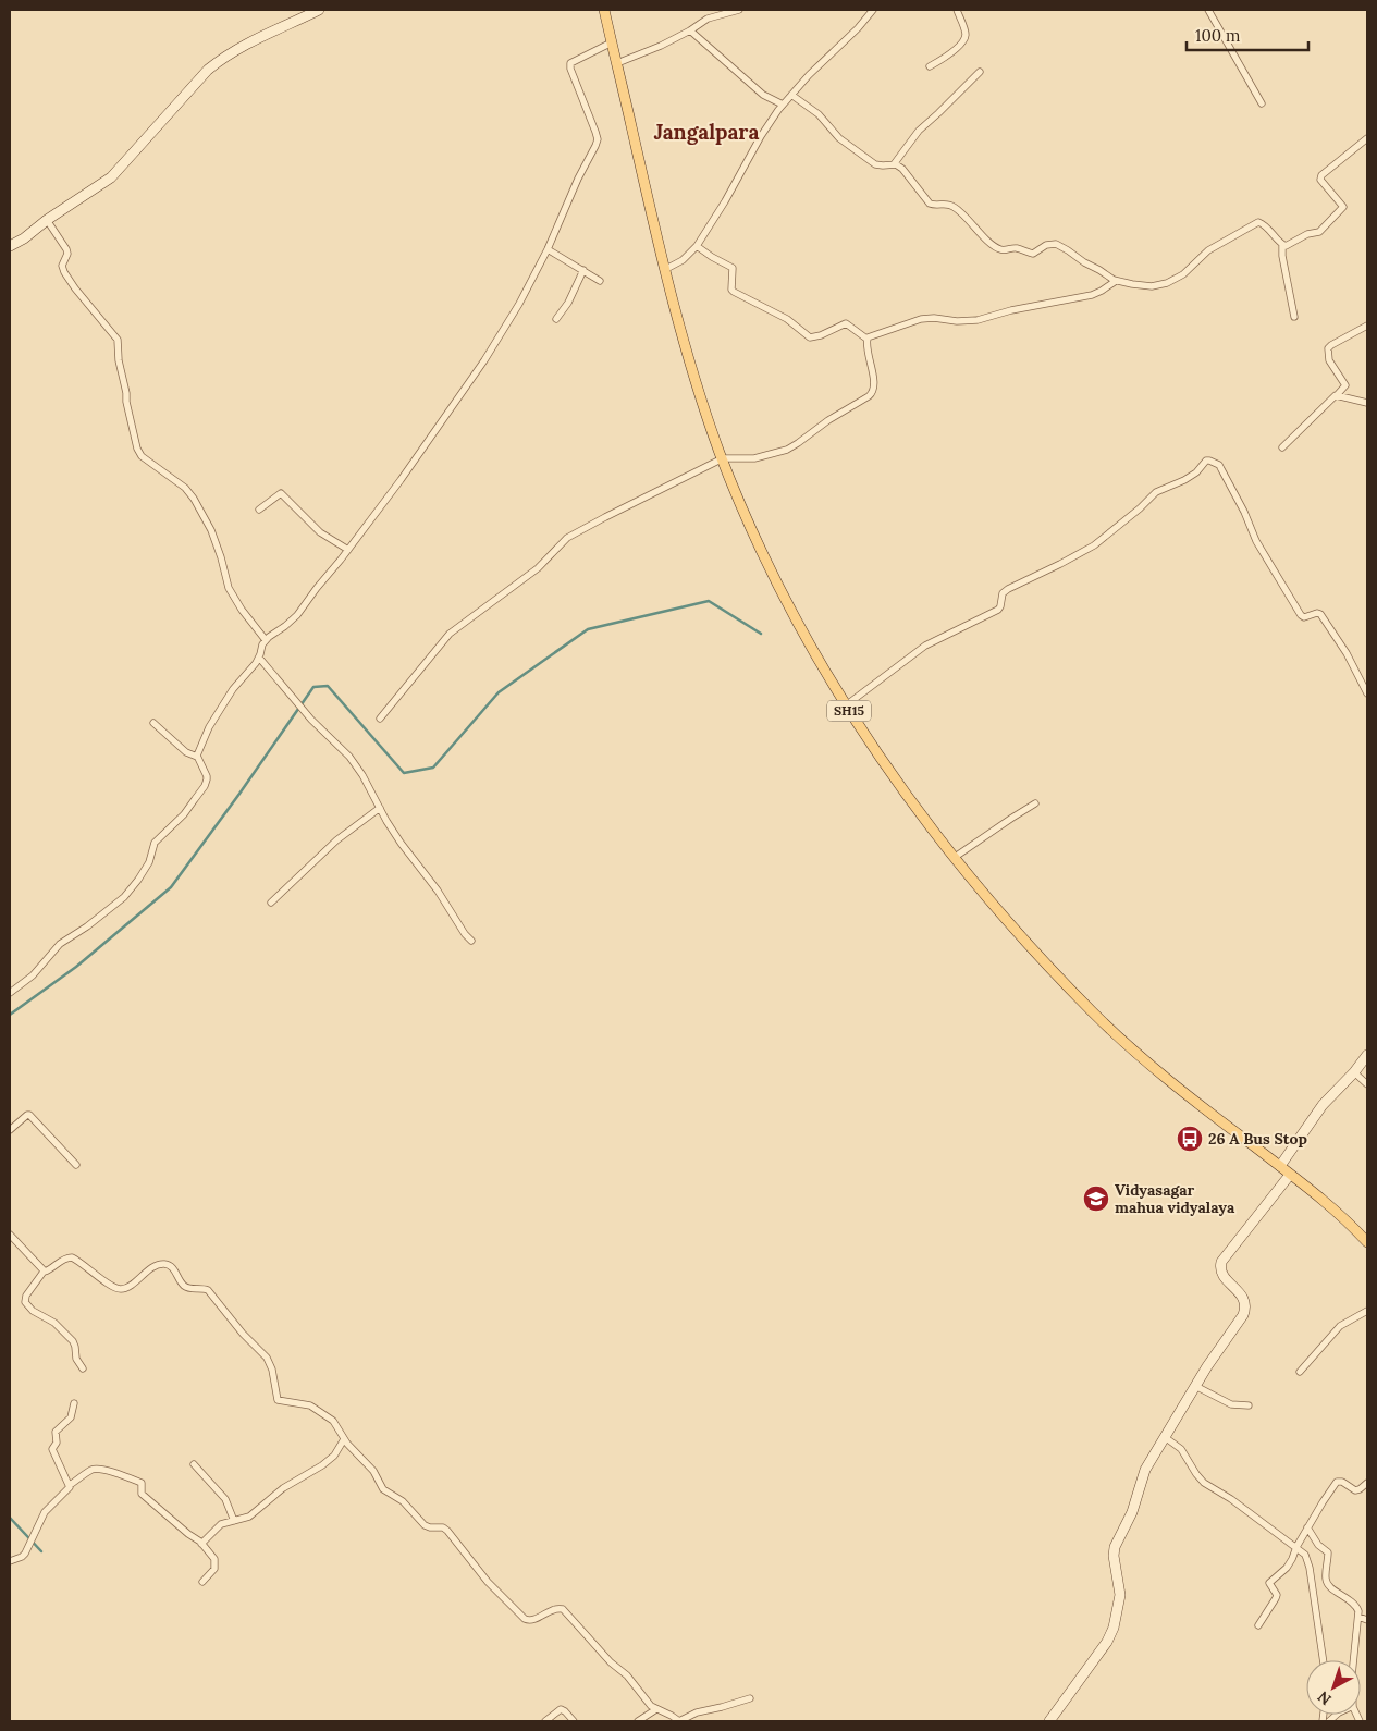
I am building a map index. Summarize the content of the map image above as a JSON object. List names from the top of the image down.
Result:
{
  "streets": {
    "main road": ["SH15"]
  },
  "districts": ["Jangalpara"],
  "places": {
    "bus stop": ["26 A Bus Stop"],
    "school or university": ["Vidyasagar mahua vidyalaya"]
  },
  "scale_bar": "100 m",
  "north": "bottom left"
}
